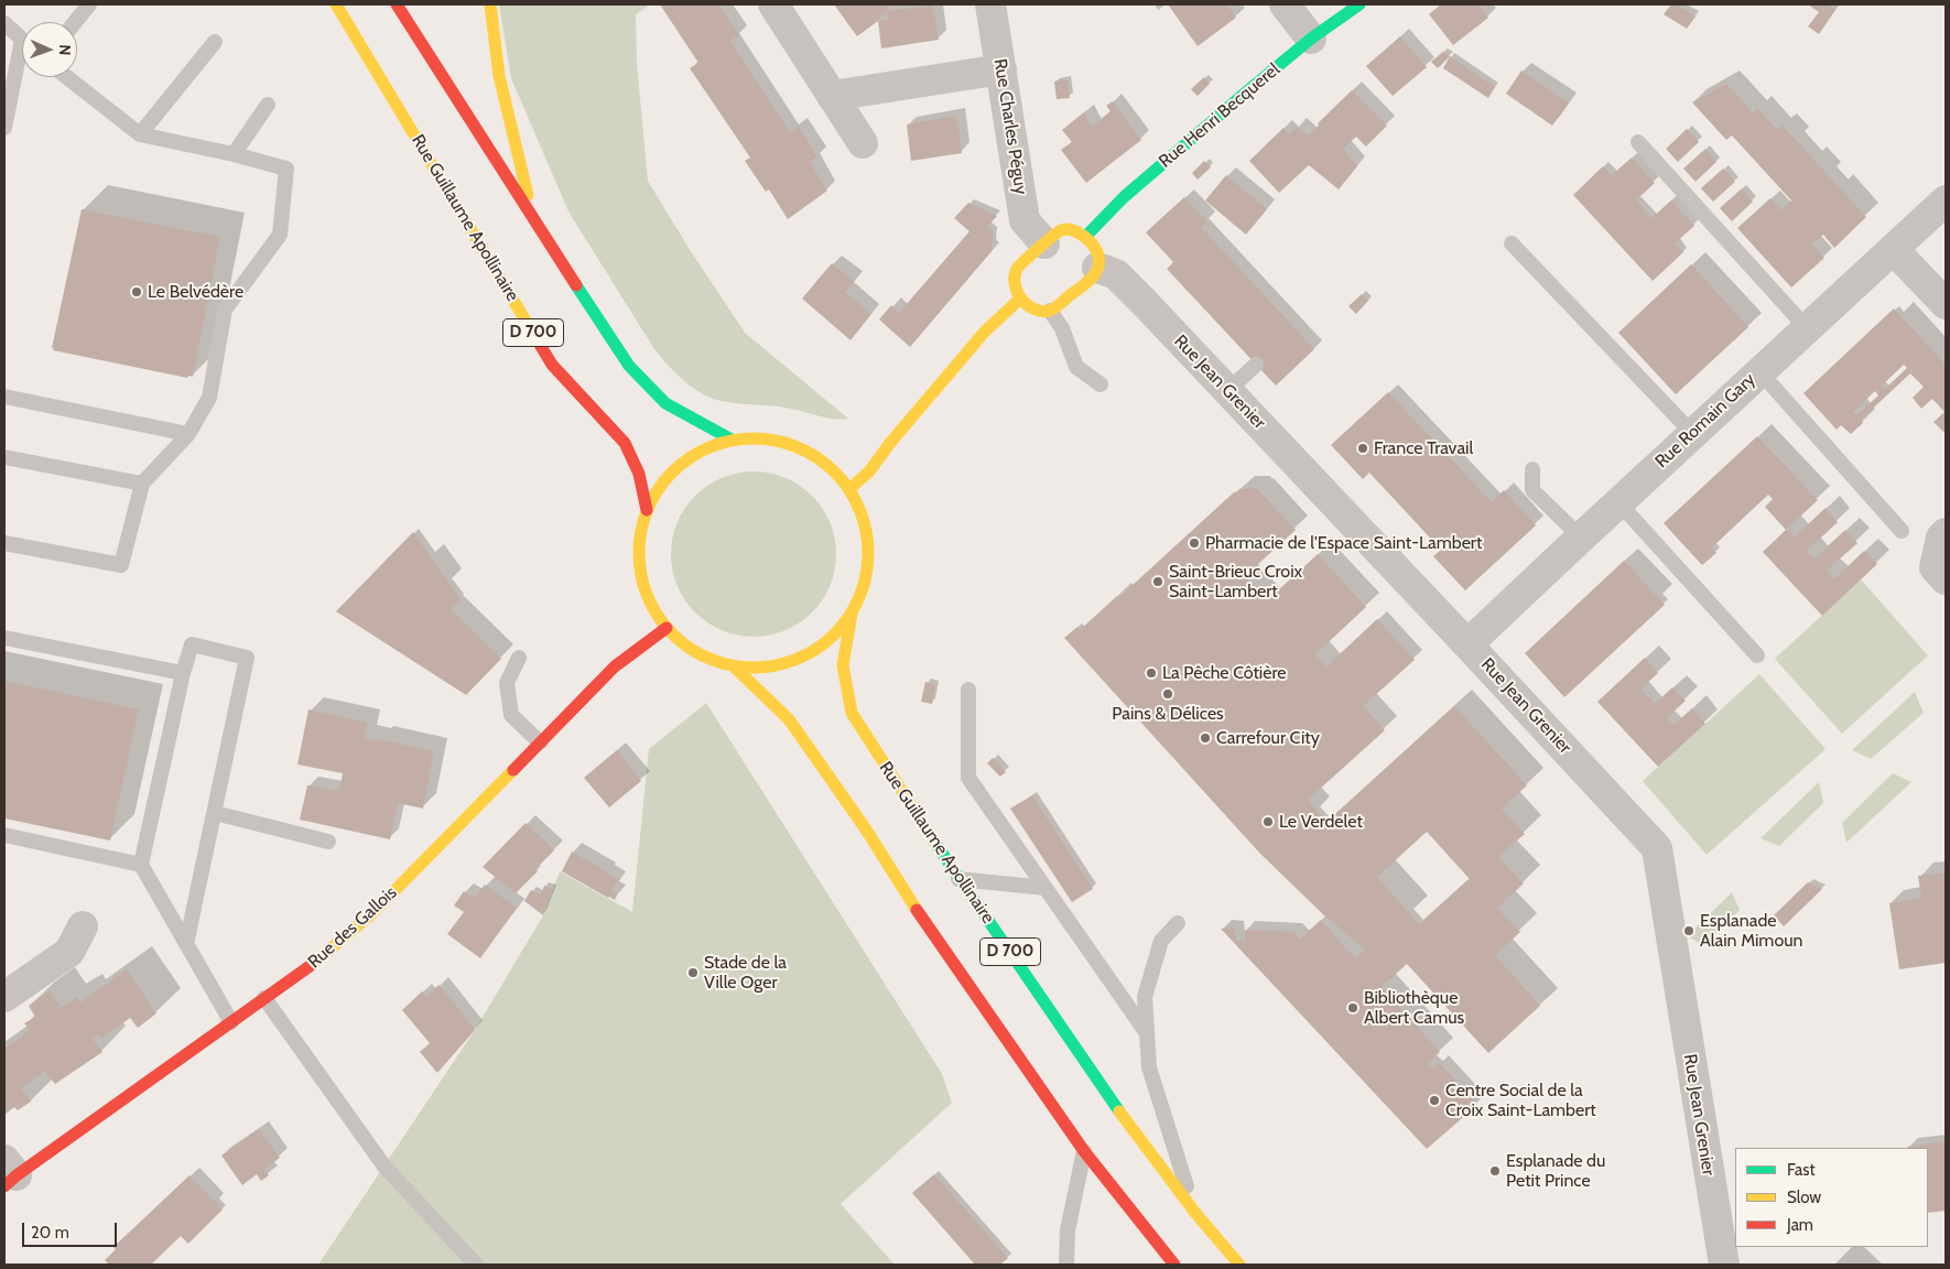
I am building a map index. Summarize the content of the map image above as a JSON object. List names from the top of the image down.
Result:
{
  "streets": {
    "main road": [
      "Rue Henri Becquerel",
      "Rue Guillaume Apollinaire",
      "D 700",
      "Rue des Gallois"
    ],
    "street": ["Rue Charles Péguy", "Rue Jean Grenier", "Rue Romain Gary"]
  },
  "crossings": [
    ["Rue Henri Becquerel", "Rue Charles Péguy"],
    ["Rue Henri Becquerel", "Rue Jean Grenier"],
    ["Rue Charles Péguy", "Rue Jean Grenier"],
    ["Rue Jean Grenier", "Rue Romain Gary"]
  ],
  "places": [
    "Le Belvédère",
    "France Travail",
    "Pharmacie de l'Espace Saint-Lambert",
    "Saint-Brieuc Croix Saint-Lambert",
    "La Pêche Côtière",
    "Pains & Délices",
    "Carrefour City",
    "Le Verdelet",
    "Esplanade Alain Mimoun",
    "Stade de la Ville Oger",
    "Bibliothèque Albert Camus",
    "Centre Social de la Croix Saint-Lambert",
    "Esplanade du Petit Prince"
  ],
  "legend": ["Fast", "Slow", "Jam"],
  "scale_bar": "20 m",
  "north": "right"
}
